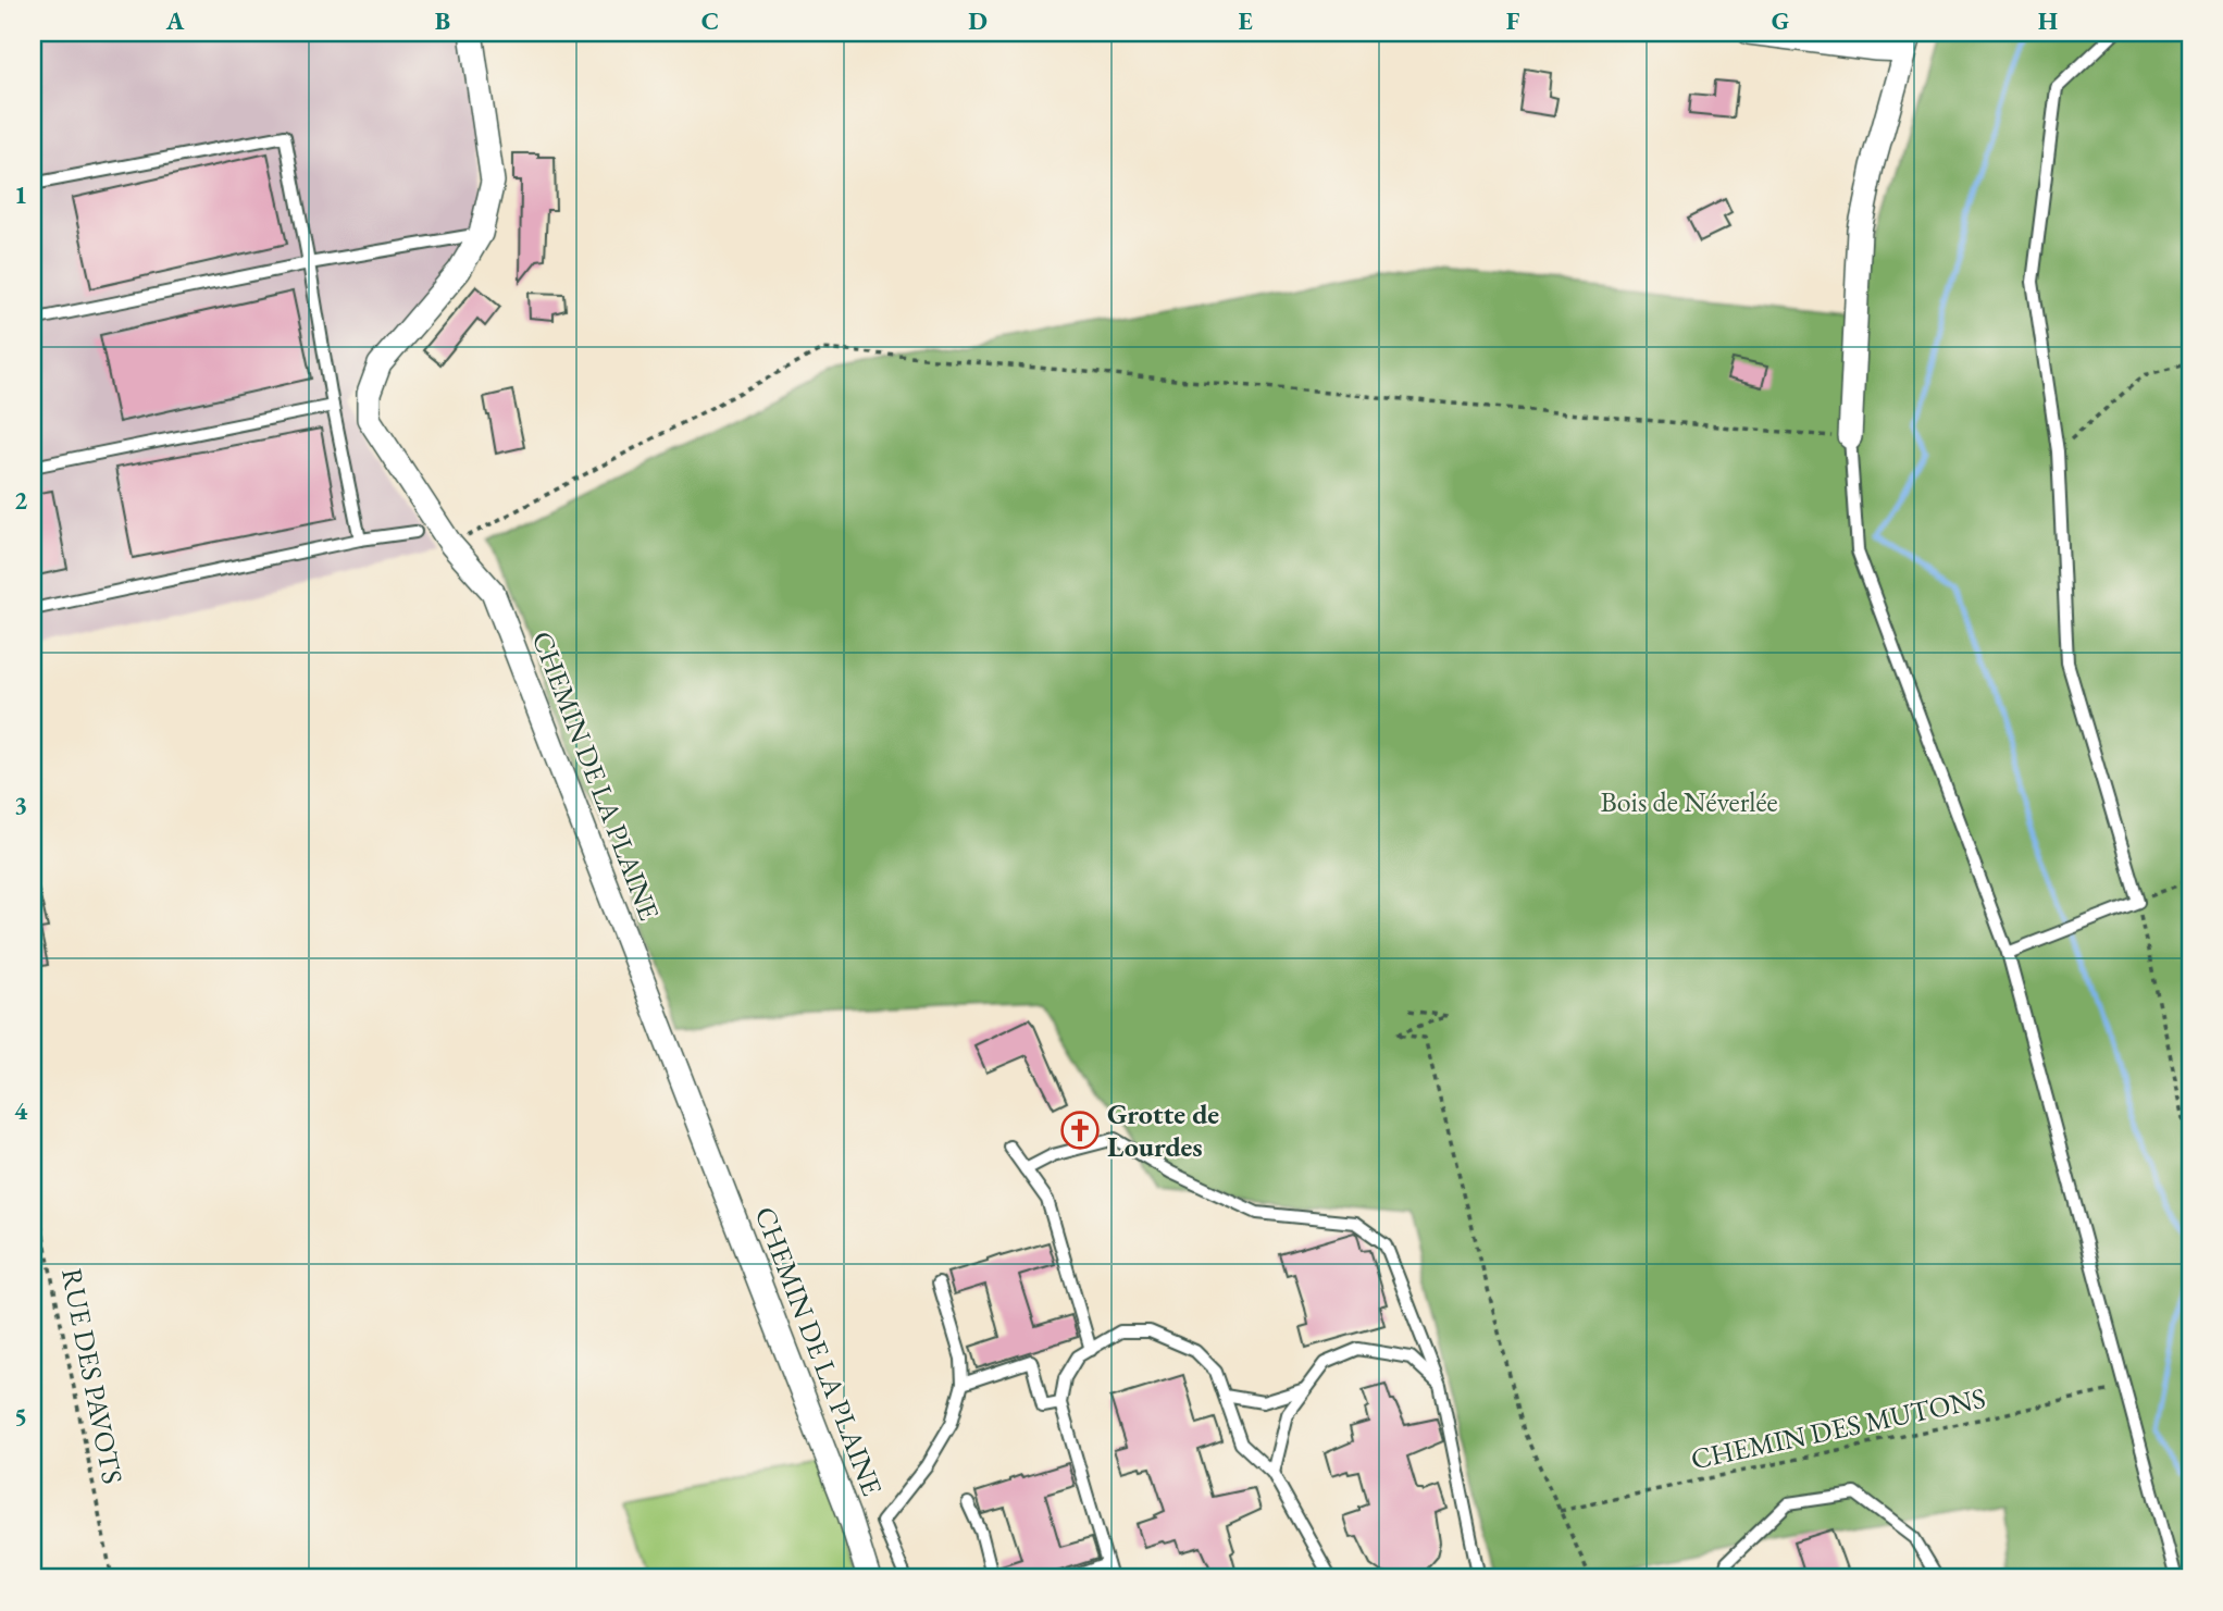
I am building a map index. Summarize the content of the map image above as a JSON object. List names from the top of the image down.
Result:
{
  "streets": {
    "street": ["CHEMIN DE LA PLAINE"],
    "path": ["RUE DES PAVOTS", "CHEMIN DES MUTONS"]
  },
  "parks": ["Bois de Néverlée"],
  "places": {
    "church": ["Grotte de Lourdes"]
  },
  "grid": {
    "columns": [
      "A",
      "B",
      "C",
      "D",
      "E",
      "F",
      "G",
      "H"
    ],
    "rows": [
      "1",
      "2",
      "3",
      "4",
      "5"
    ]
  }
}
